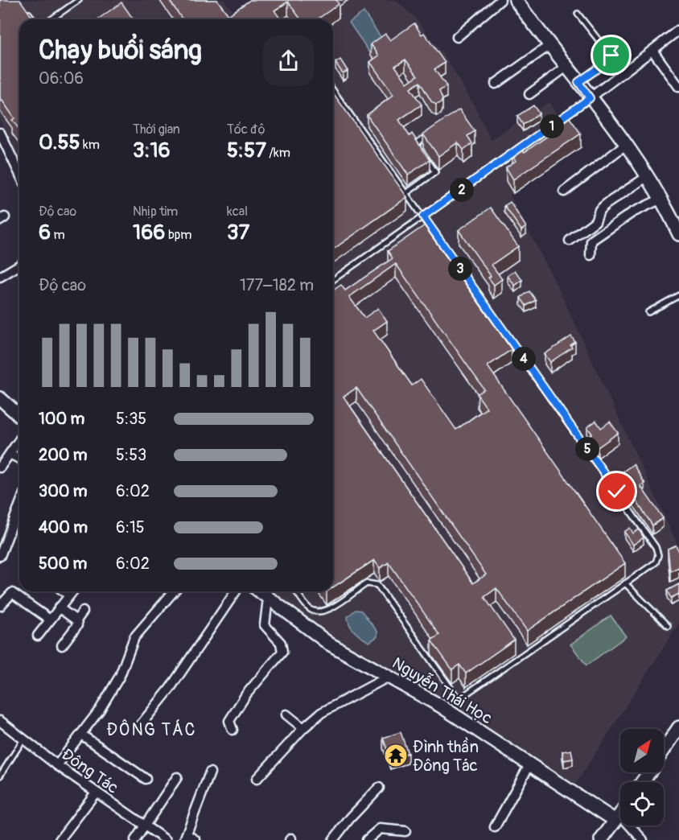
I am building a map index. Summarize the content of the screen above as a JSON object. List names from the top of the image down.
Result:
{
  "streets": {
    "street": ["Nguyễn Thái Học", "Đông Tác"]
  },
  "districts": ["ĐÔNG TÁC"],
  "places": {
    "temple": ["Đình thần Đông Tác"]
  },
  "north": "top right",
  "page": {
    "heading": ["Chạy buổi sáng", "06:06"],
    "stats": [
      ["0.55 km"],
      ["Thời gian", "3:16"],
      ["Tốc độ", "5:57 /km"],
      ["Độ cao", "6 m"],
      ["Nhịp tim", "166 bpm"],
      ["kcal", "37"]
    ],
    "pins": [
      "1",
      "2",
      "3",
      "4",
      "5"
    ],
    "chart": ["Độ cao", "177–182 m"],
    "list": [
      {
        "name": "100 m",
        "note": "5:35"
      },
      {
        "name": "200 m",
        "note": "5:53"
      },
      {
        "name": "300 m",
        "note": "6:02"
      },
      {
        "name": "400 m",
        "note": "6:15"
      },
      {
        "name": "500 m",
        "note": "6:02"
      }
    ]
  }
}
